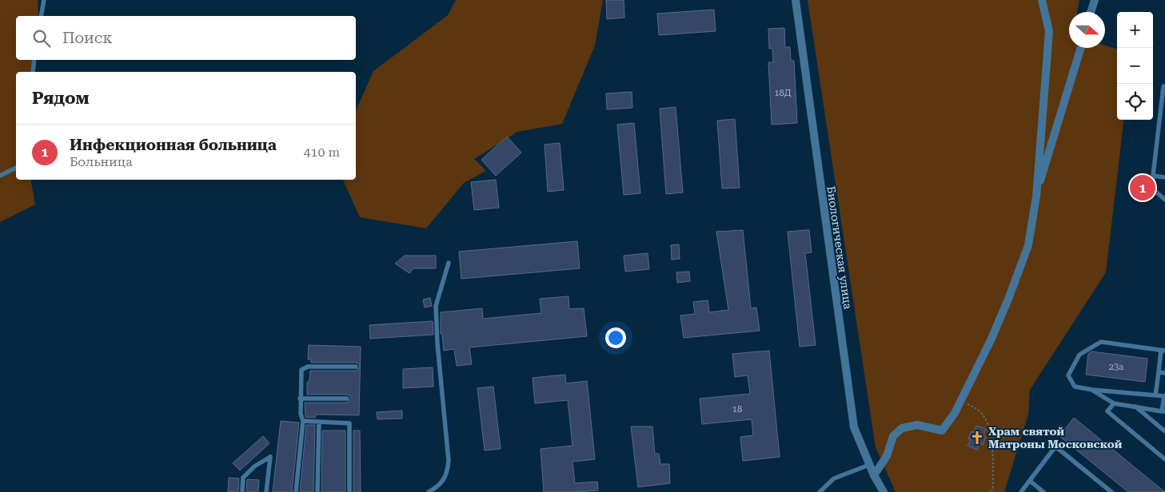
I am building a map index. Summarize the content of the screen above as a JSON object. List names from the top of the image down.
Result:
{
  "streets": {
    "street": ["Биологическая улица"]
  },
  "places": {
    "church": ["Храм святой Матроны Московской"]
  },
  "house_numbers": ["18Д", "23а", "18"],
  "north": "right",
  "page": {
    "map_buttons": ["+", "−"],
    "search": "Поиск",
    "heading": "Рядом",
    "list": [
      {
        "mark": "1",
        "name": "Инфекционная больница",
        "note": "Больница",
        "value": "410 m"
      }
    ],
    "pins": "1"
  }
}
